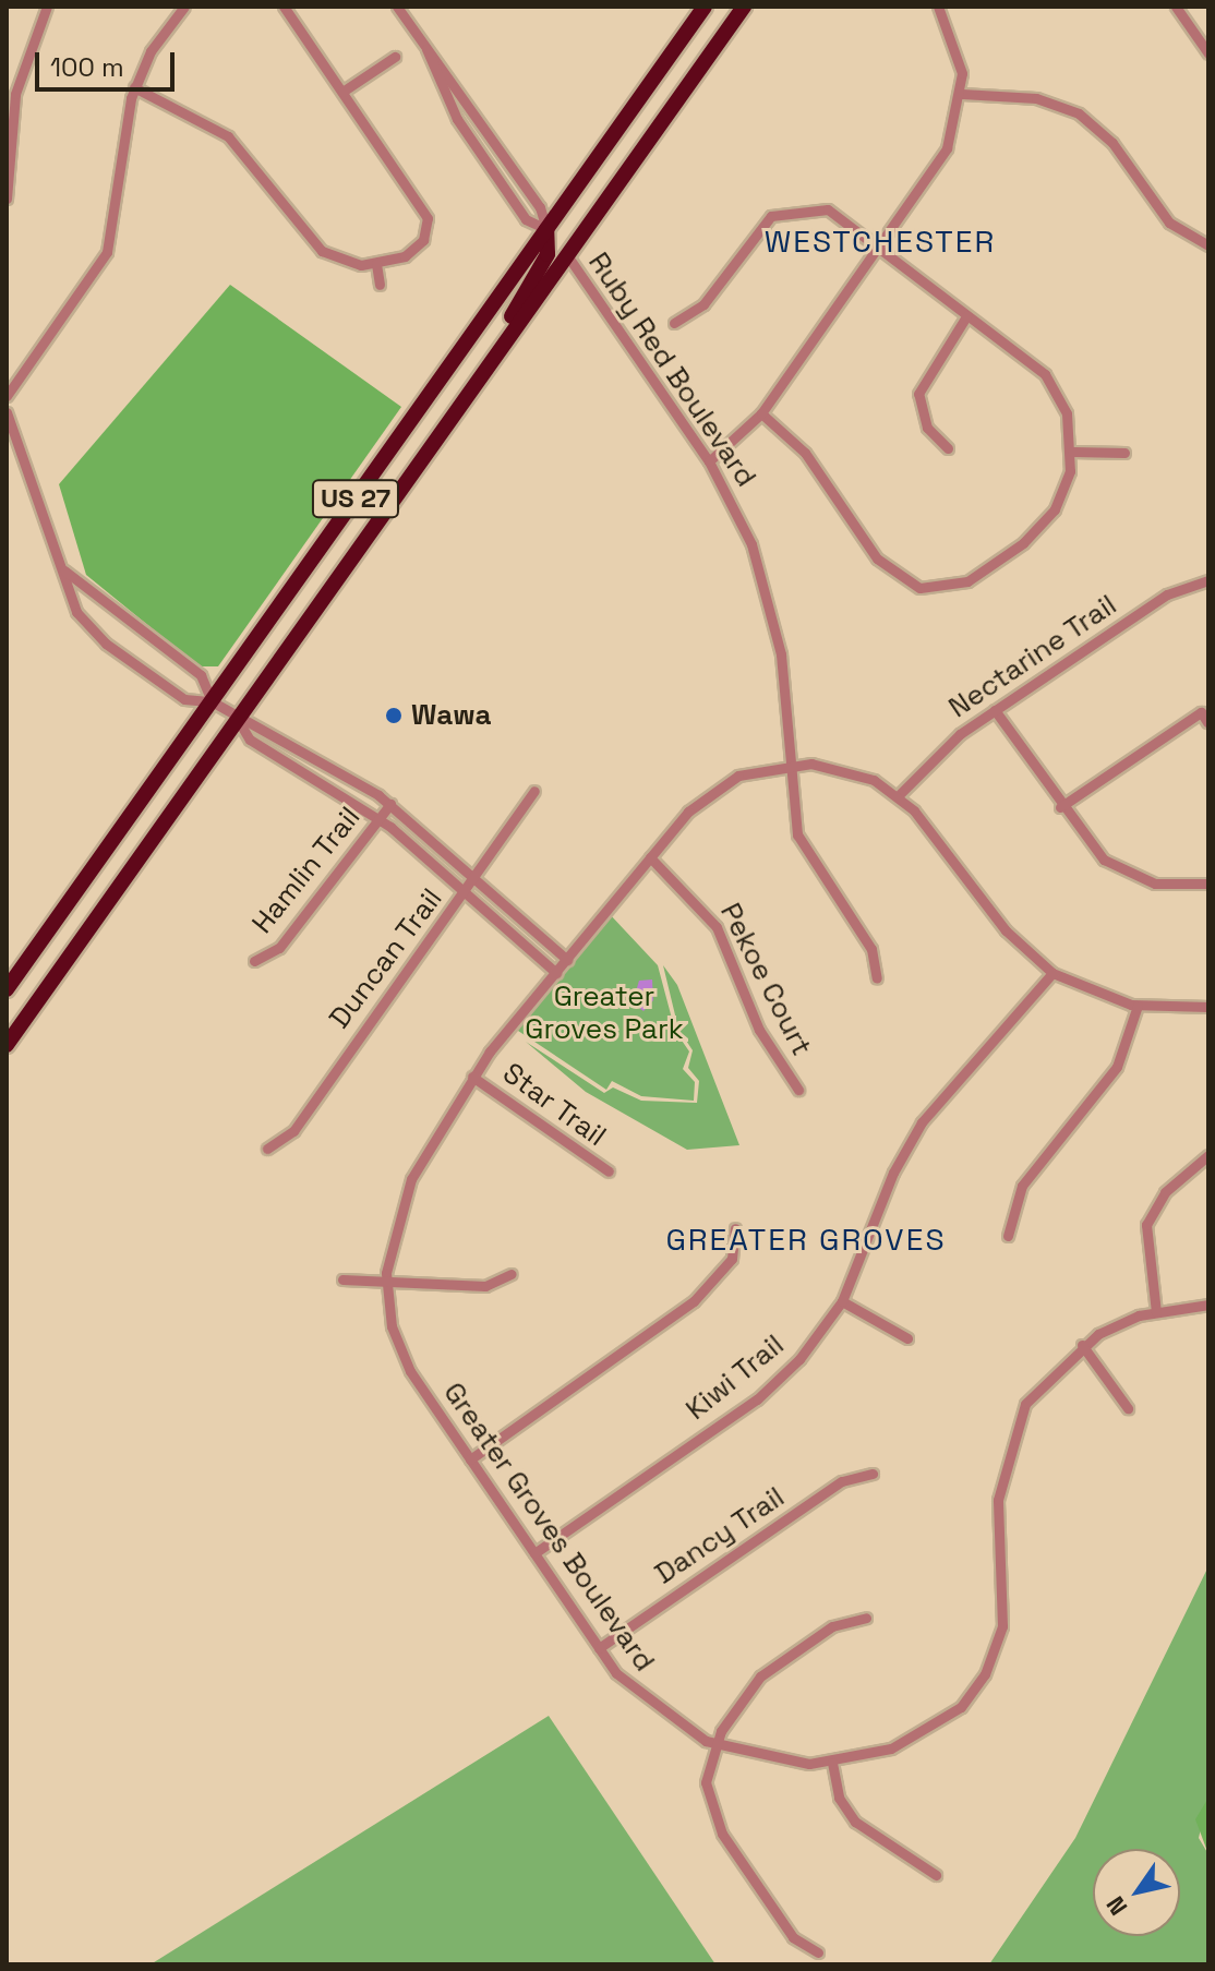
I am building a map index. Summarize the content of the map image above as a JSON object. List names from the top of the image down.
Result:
{
  "streets": {
    "highway": ["US 27"],
    "street": [
      "Ruby Red Boulevard",
      "Nectarine Trail",
      "Hamlin Trail",
      "Duncan Trail",
      "Pekoe Court",
      "Star Trail",
      "Kiwi Trail",
      "Greater Groves Boulevard",
      "Dancy Trail"
    ]
  },
  "crossings": [
    ["Ruby Red Boulevard", "US 27"],
    ["Ruby Red Boulevard", "Greater Groves Boulevard"],
    ["Nectarine Trail", "Greater Groves Boulevard"],
    ["Pekoe Court", "Greater Groves Boulevard"],
    ["Star Trail", "Greater Groves Boulevard"],
    ["Kiwi Trail", "Greater Groves Boulevard"],
    ["Greater Groves Boulevard", "Dancy Trail"]
  ],
  "districts": ["WESTCHESTER", "GREATER GROVES"],
  "parks": ["Greater Groves Park"],
  "places": ["Wawa"],
  "scale_bar": "100 m",
  "north": "bottom left"
}
